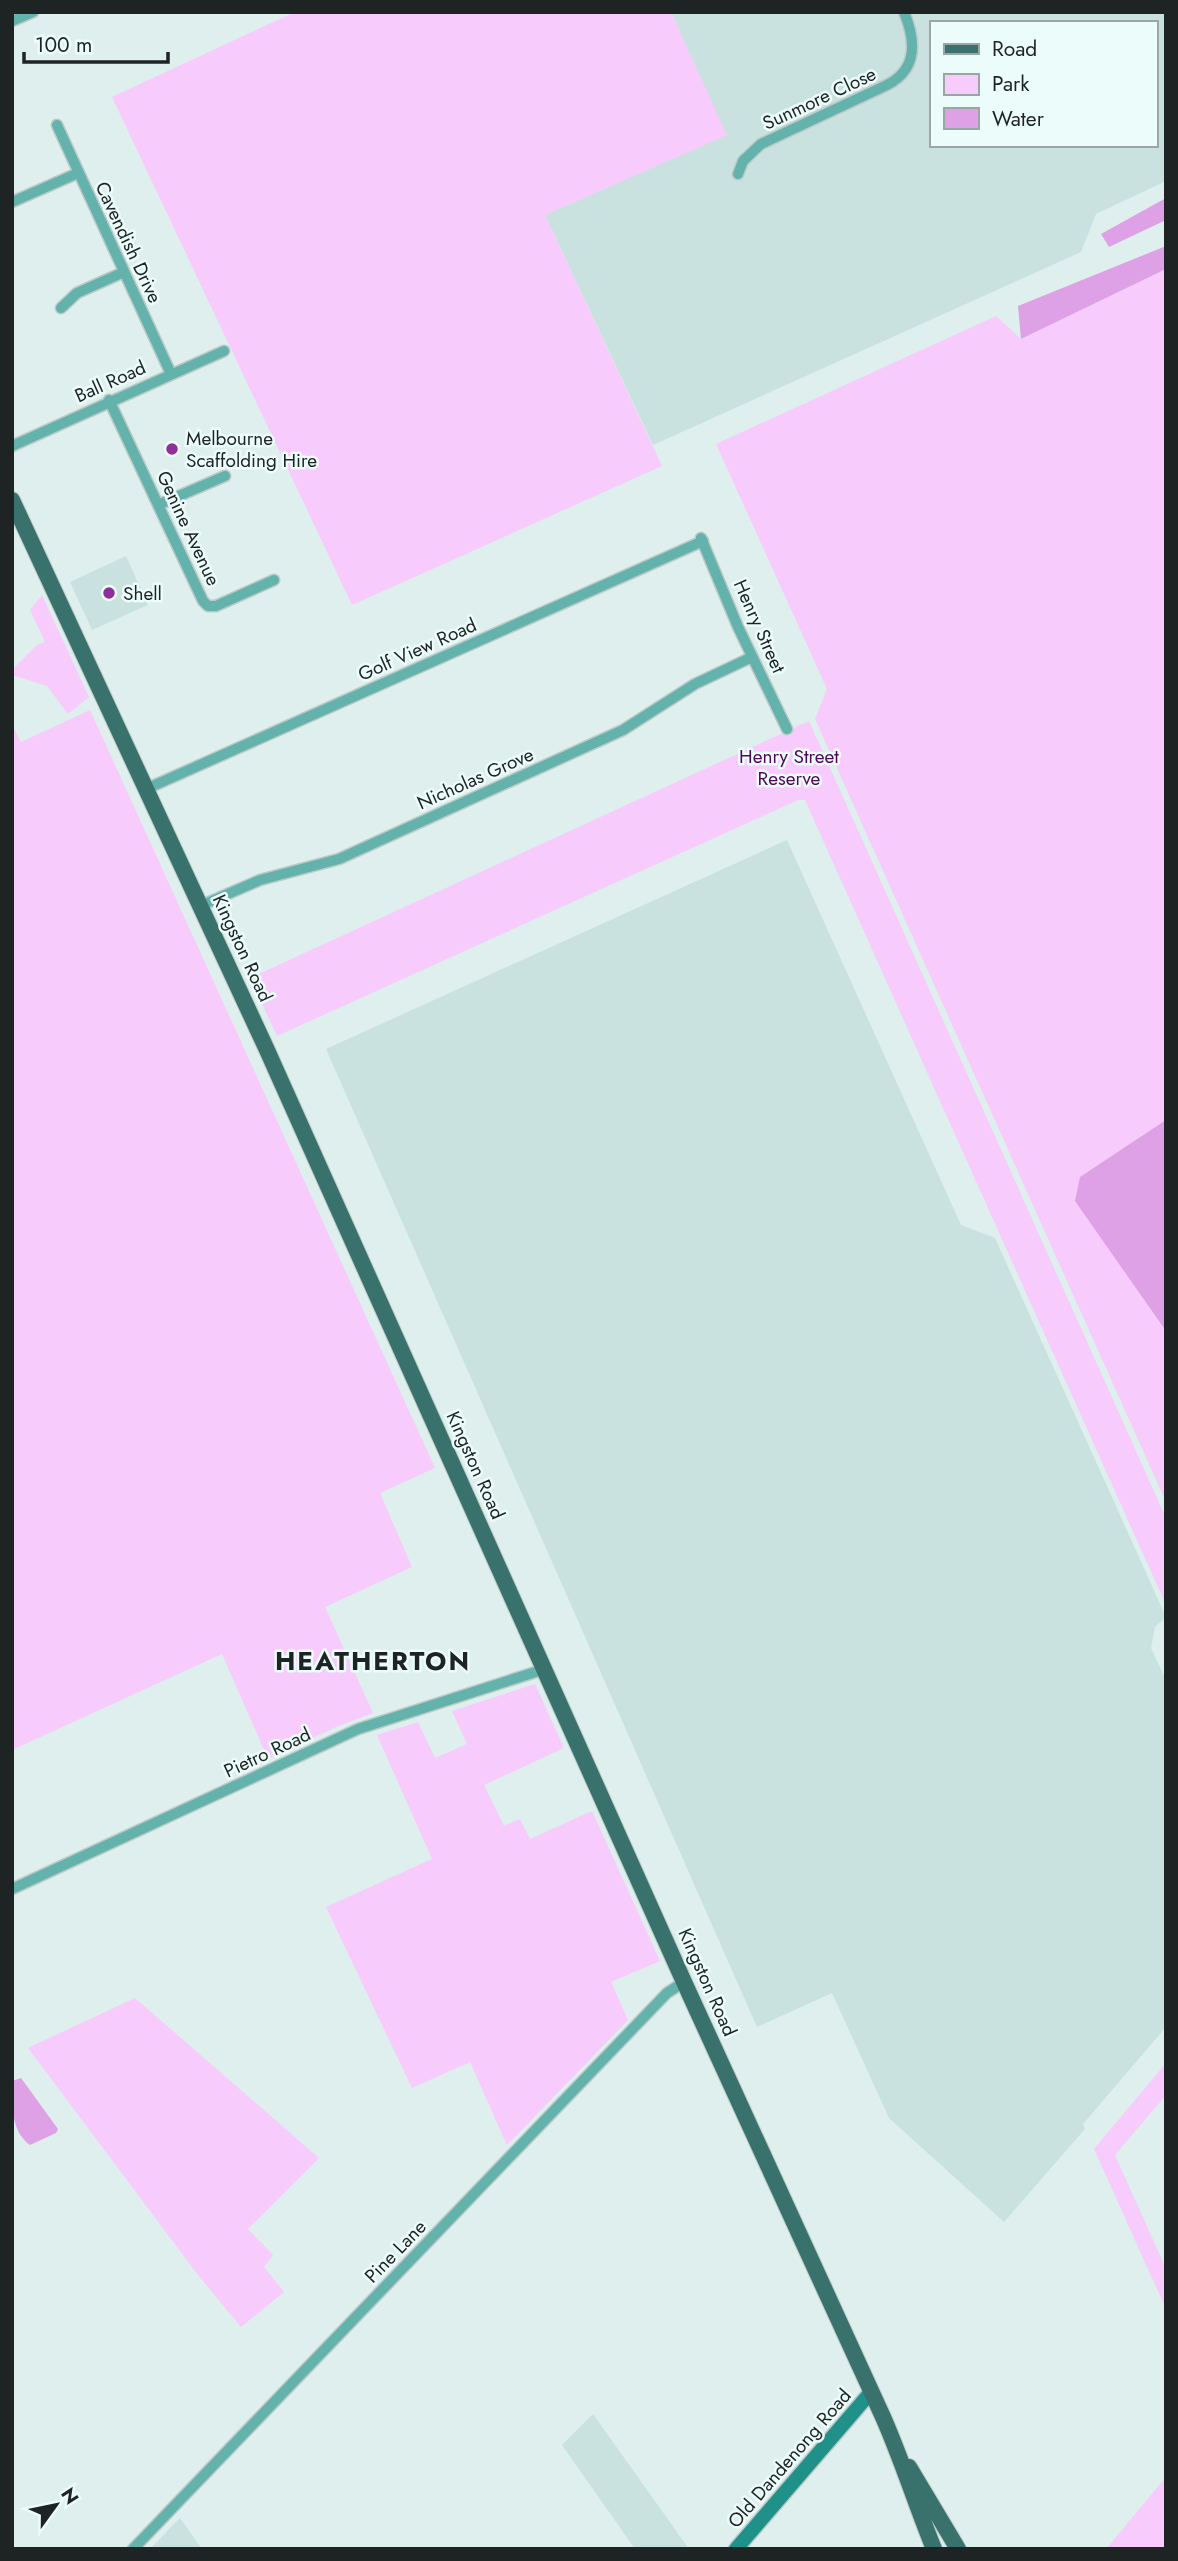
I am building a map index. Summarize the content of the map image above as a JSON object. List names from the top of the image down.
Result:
{
  "streets": {
    "main road": ["Kingston Road", "Old Dandenong Road"],
    "street": [
      "Sunmore Close",
      "Cavendish Drive",
      "Ball Road",
      "Genine Avenue",
      "Henry Street",
      "Golf View Road",
      "Nicholas Grove",
      "Pietro Road",
      "Pine Lane"
    ]
  },
  "crossings": [
    ["Cavendish Drive", "Ball Road"],
    ["Ball Road", "Genine Avenue"],
    ["Henry Street", "Golf View Road"],
    ["Henry Street", "Nicholas Grove"],
    ["Golf View Road", "Kingston Road"],
    ["Nicholas Grove", "Kingston Road"],
    ["Kingston Road", "Pietro Road"],
    ["Kingston Road", "Pine Lane"],
    ["Kingston Road", "Old Dandenong Road"]
  ],
  "districts": ["HEATHERTON"],
  "parks": ["Henry Street Reserve"],
  "places": ["Melbourne Scaffolding Hire", "Shell"],
  "legend": ["Road", "Park", "Water"],
  "scale_bar": "100 m",
  "north": "top right"
}
